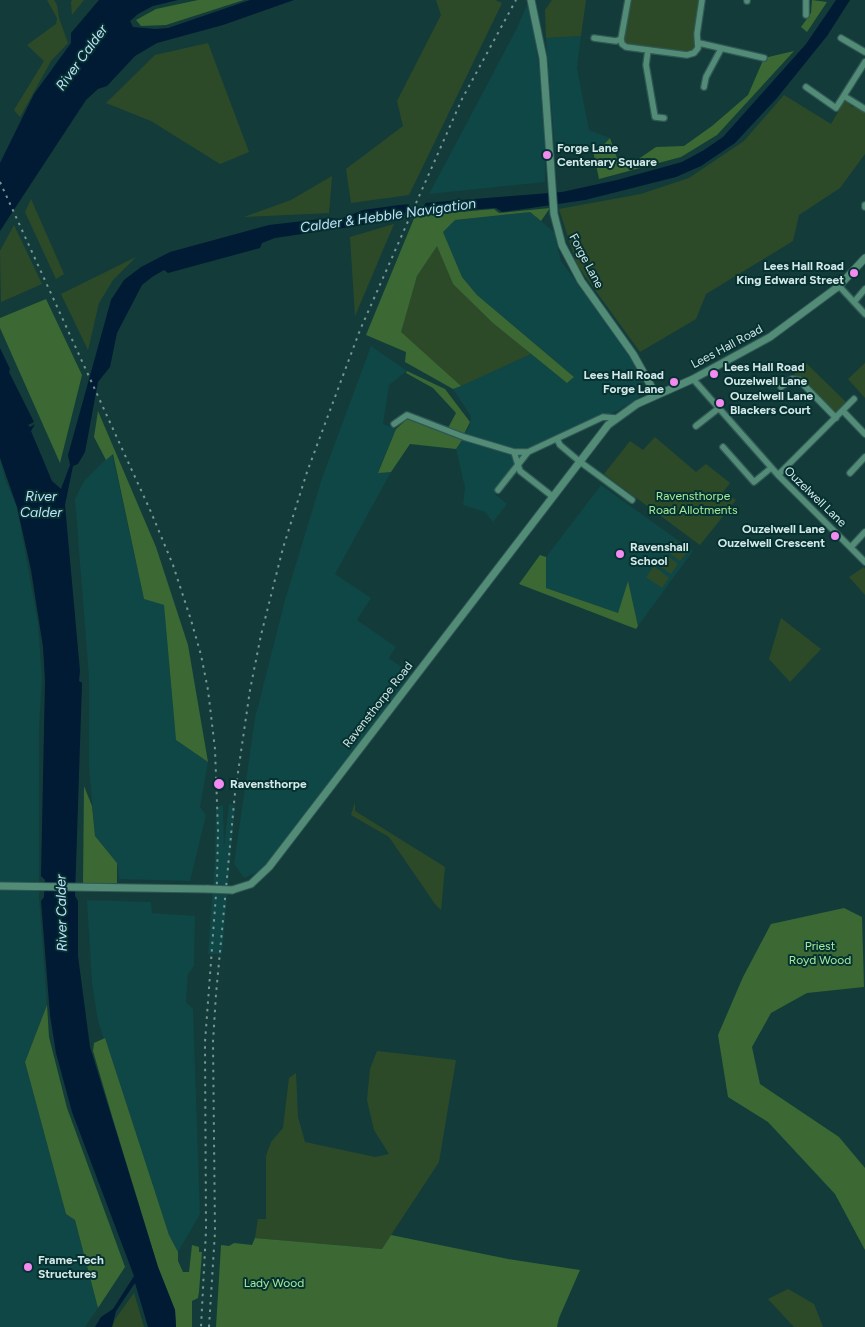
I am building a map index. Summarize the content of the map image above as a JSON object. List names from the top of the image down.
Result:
{
  "streets": {
    "street": [
      "Forge Lane",
      "Lees Hall Road",
      "Ouzelwell Lane",
      "Ravensthorpe Road"
    ]
  },
  "crossings": [
    ["Forge Lane", "Lees Hall Road"],
    ["Lees Hall Road", "Ouzelwell Lane"],
    ["Lees Hall Road", "Ravensthorpe Road"]
  ],
  "water": ["River Calder", "Calder & Hebble Navigation"],
  "parks": ["Ravensthorpe Road Allotments", "Priest Royd Wood", "Lady Wood"],
  "places": [
    "Forge Lane Centenary Square",
    "Lees Hall Road King Edward Street",
    "Lees Hall Road Ouzelwell Lane",
    "Lees Hall Road Forge Lane",
    "Ouzelwell Lane Blackers Court",
    "Ouzelwell Lane Ouzelwell Crescent",
    "Ravenshall School",
    "Ravensthorpe",
    "Frame-Tech Structures"
  ]
}
